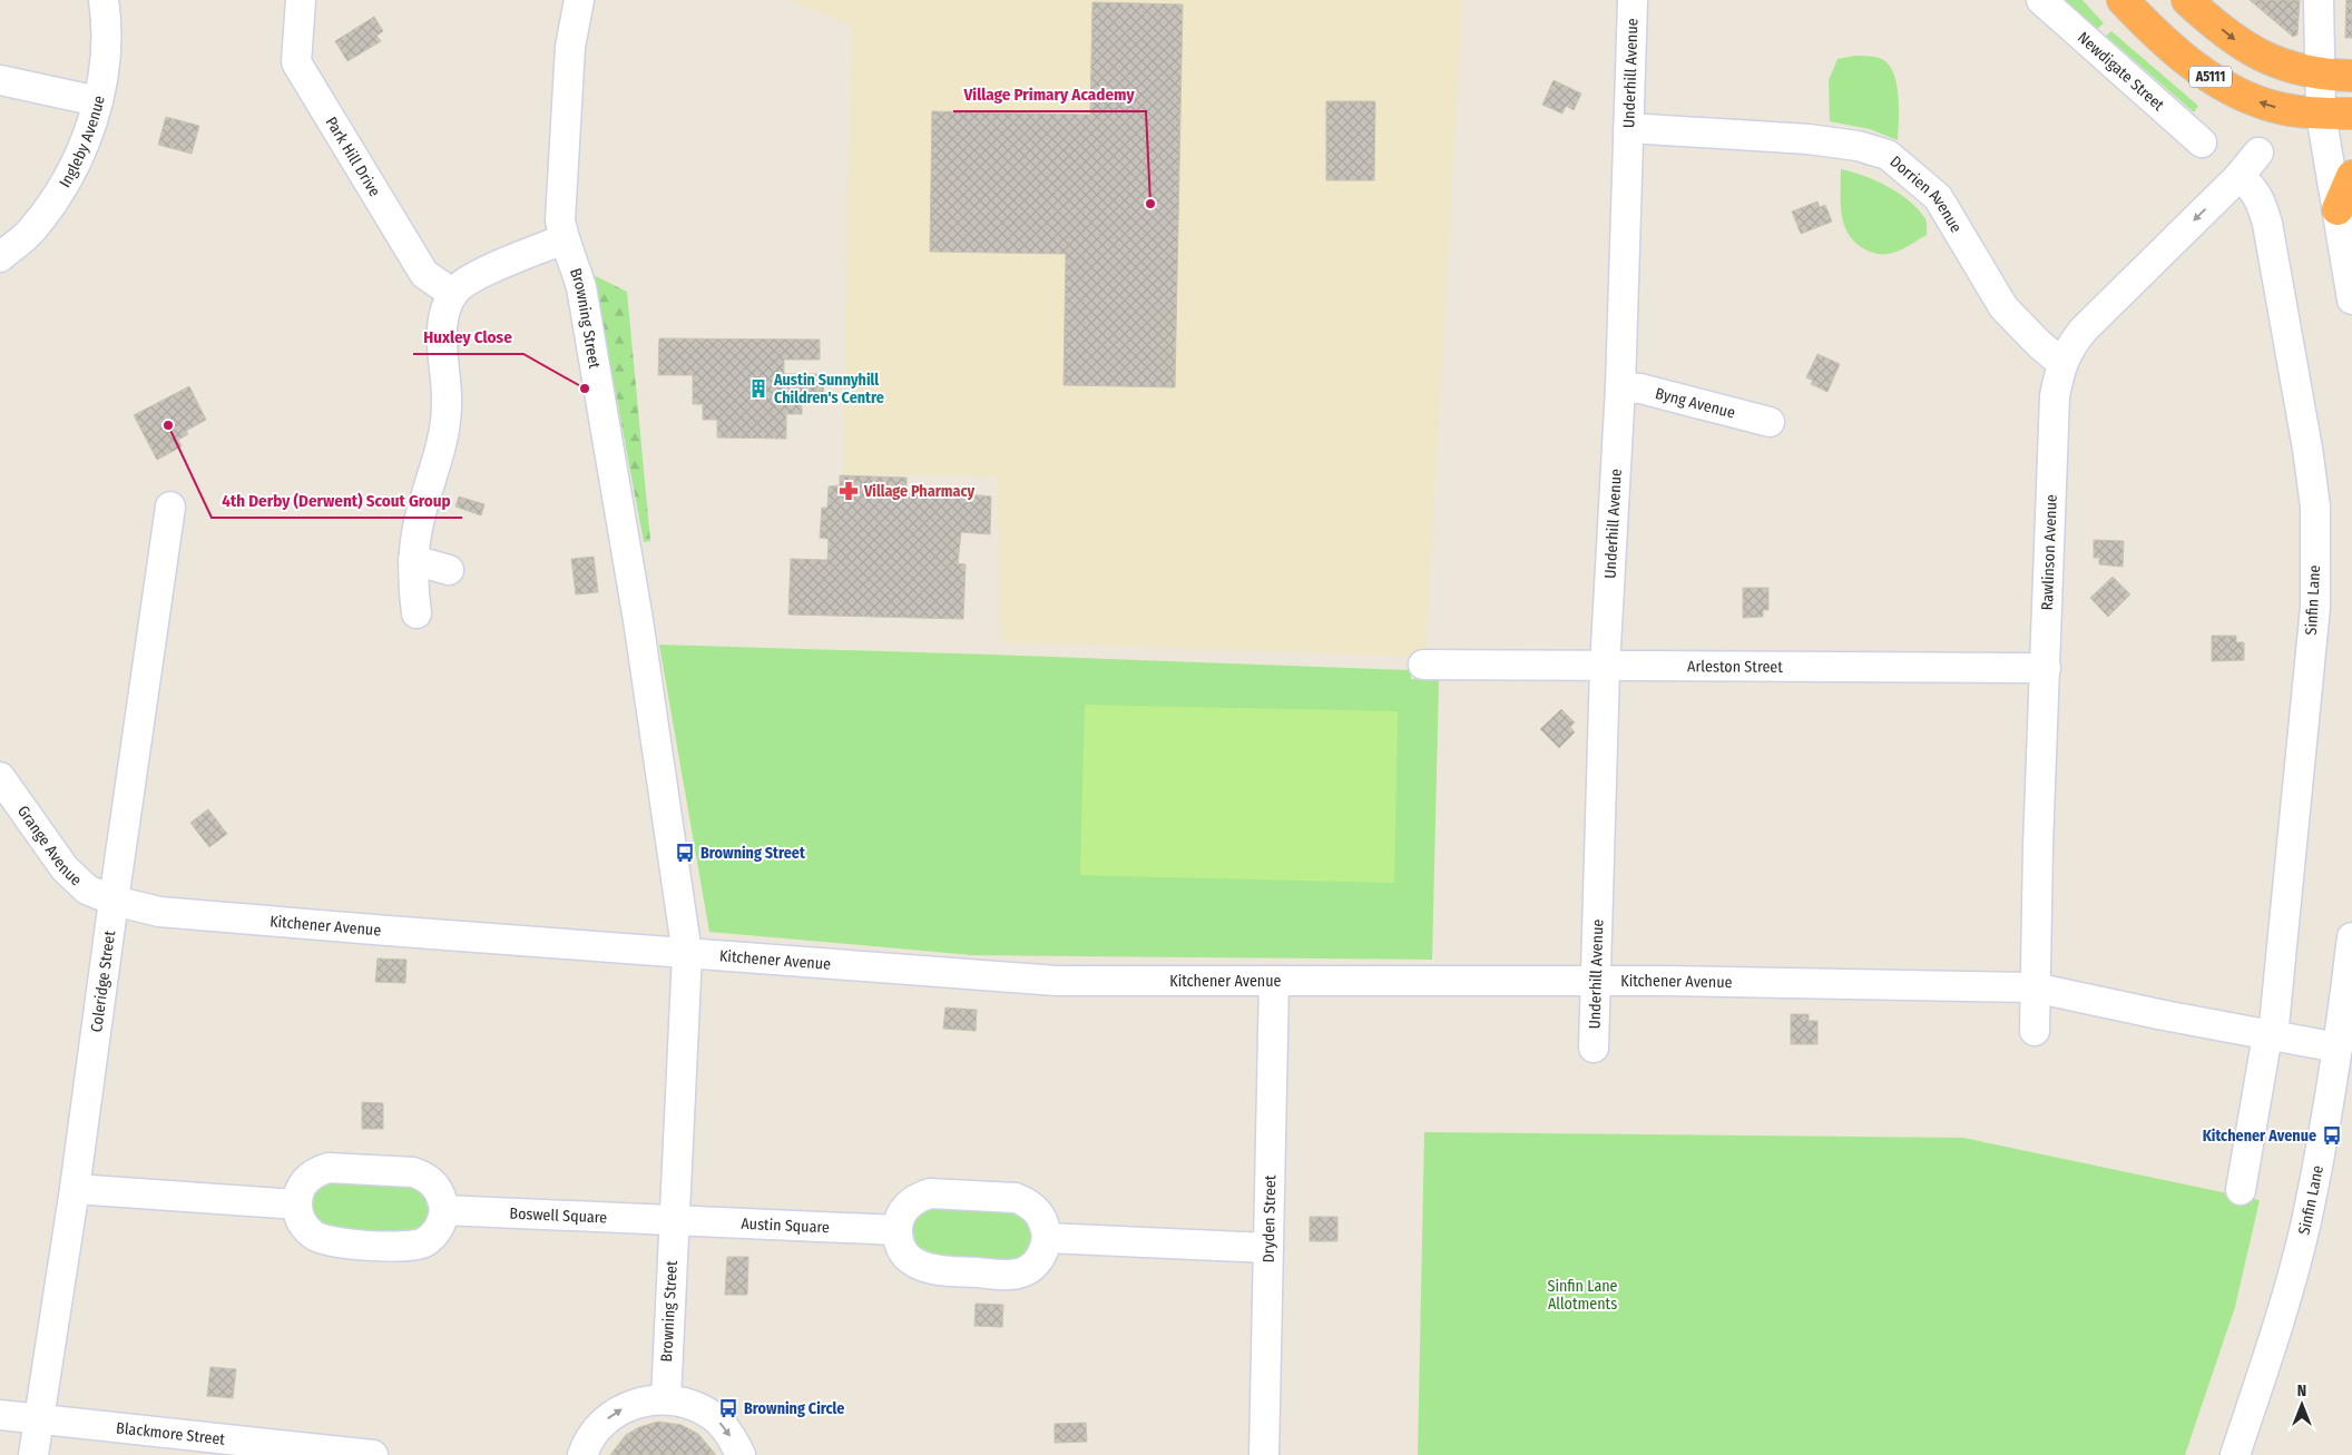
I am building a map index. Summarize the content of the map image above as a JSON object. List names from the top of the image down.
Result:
{
  "streets": {
    "highway": ["A5111"],
    "street": [
      "Newdigate Street",
      "Underhill Avenue",
      "Ingleby Avenue",
      "Park Hill Drive",
      "Dorrien Avenue",
      "Browning Street",
      "Byng Avenue",
      "Rawlinson Avenue",
      "Sinfin Lane",
      "Arleston Street",
      "Grange Avenue",
      "Kitchener Avenue",
      "Coleridge Street",
      "Boswell Square",
      "Dryden Street",
      "Austin Square",
      "Blackmore Street"
    ]
  },
  "crossings": [
    ["Underhill Avenue", "Dorrien Avenue"],
    ["Underhill Avenue", "Byng Avenue"],
    ["Underhill Avenue", "Arleston Street"],
    ["Underhill Avenue", "Kitchener Avenue"],
    ["Dorrien Avenue", "Rawlinson Avenue"],
    ["Browning Street", "Kitchener Avenue"],
    ["Browning Street", "Boswell Square"],
    ["Browning Street", "Austin Square"],
    ["Rawlinson Avenue", "Sinfin Lane"],
    ["Rawlinson Avenue", "Arleston Street"],
    ["Rawlinson Avenue", "Kitchener Avenue"],
    ["Sinfin Lane", "Kitchener Avenue"],
    ["Grange Avenue", "Kitchener Avenue"],
    ["Grange Avenue", "Coleridge Street"],
    ["Kitchener Avenue", "Coleridge Street"],
    ["Kitchener Avenue", "Dryden Street"],
    ["Coleridge Street", "Blackmore Street"],
    ["Boswell Square", "Austin Square"]
  ],
  "parks": ["Sinfin Lane Allotments"],
  "places": {
    "other": ["Village Primary Academy", "Huxley Close", "4th Derby (Derwent) Scout Group"],
    "building": ["Austin Sunnyhill Children's Centre"],
    "pharmacy": ["Village Pharmacy"],
    "bus stop": ["Browning Street", "Kitchener Avenue", "Browning Circle"]
  },
  "north": "top"
}
